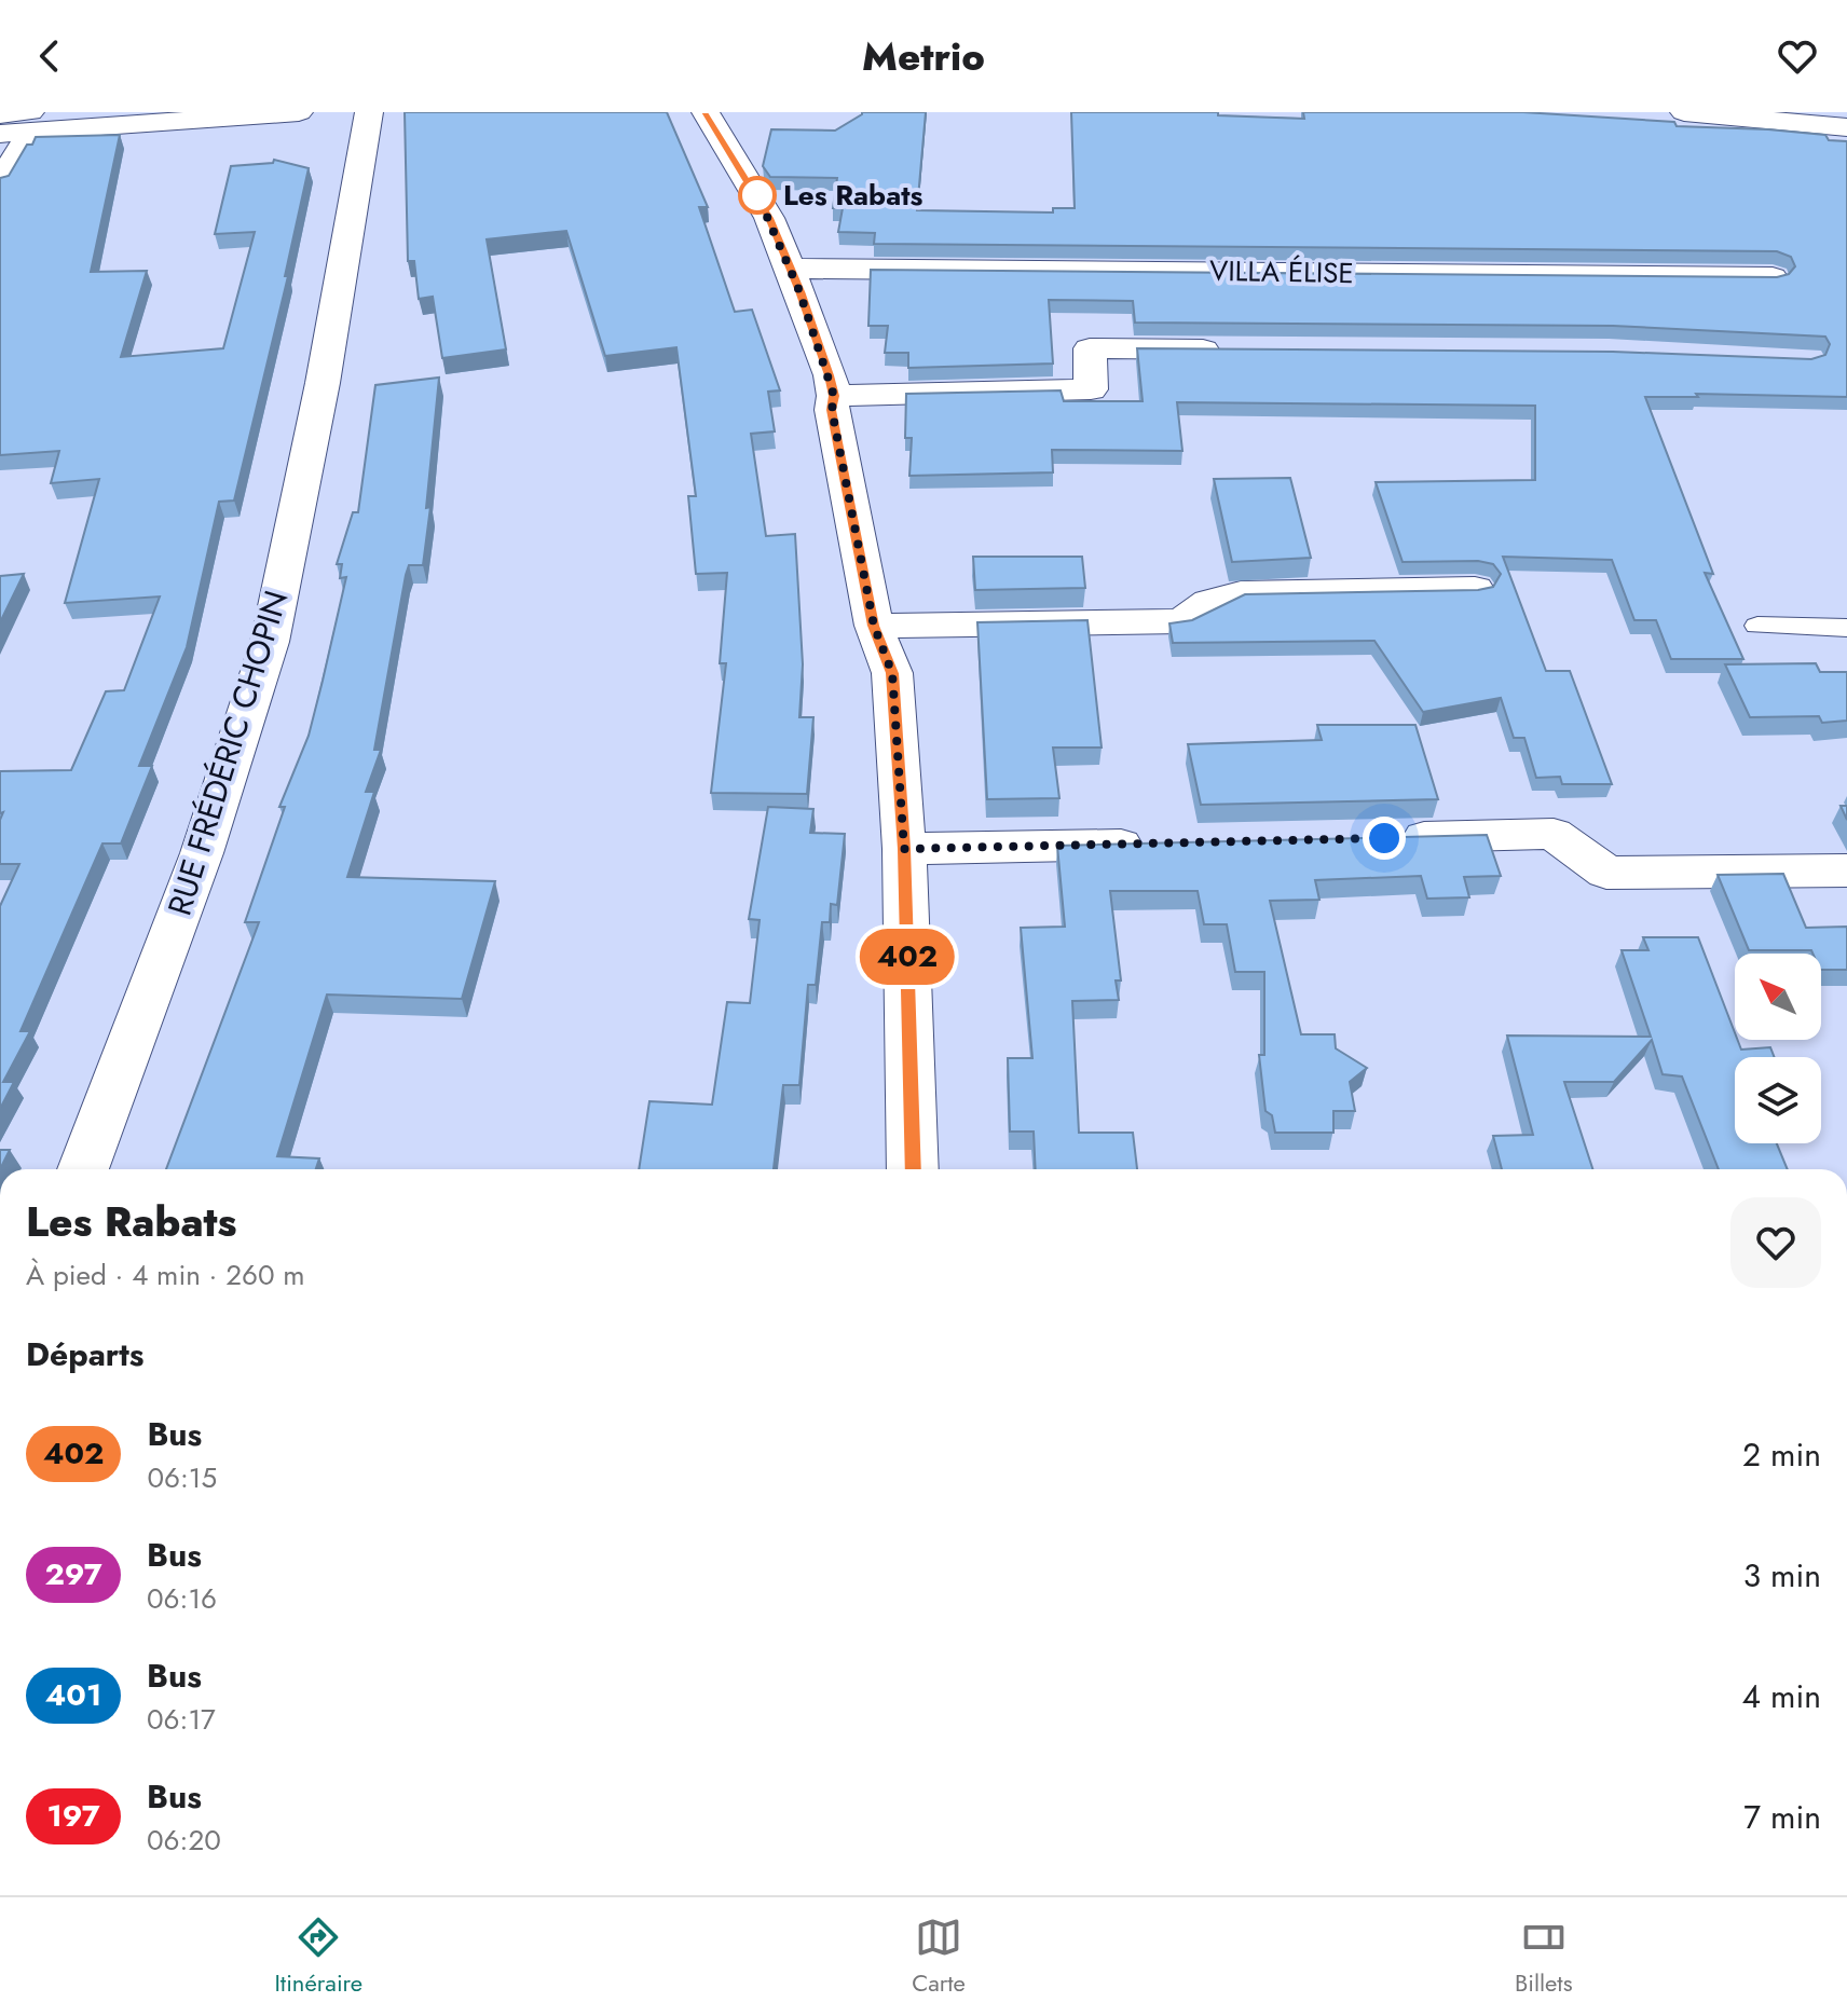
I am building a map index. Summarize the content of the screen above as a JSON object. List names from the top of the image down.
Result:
{
  "streets": {
    "street": ["VILLA ÉLISE", "RUE FRÉDÉRIC CHOPIN"]
  },
  "places": ["Les Rabats"],
  "lines": ["bus line 402"],
  "north": "top left",
  "page": {
    "header": "Metrio",
    "on_map": "402",
    "heading": [
      ["Les Rabats", "À pied · 4 min · 260 m"],
      "Départs"
    ],
    "list": [
      {
        "mark": "402",
        "name": "Bus",
        "note": "06:15",
        "value": "2 min"
      },
      {
        "mark": "297",
        "name": "Bus",
        "note": "06:16",
        "value": "3 min"
      },
      {
        "mark": "401",
        "name": "Bus",
        "note": "06:17",
        "value": "4 min"
      },
      {
        "mark": "197",
        "name": "Bus",
        "note": "06:20",
        "value": "7 min"
      }
    ],
    "tabs": ["Itinéraire", "Carte", "Billets"]
  }
}
